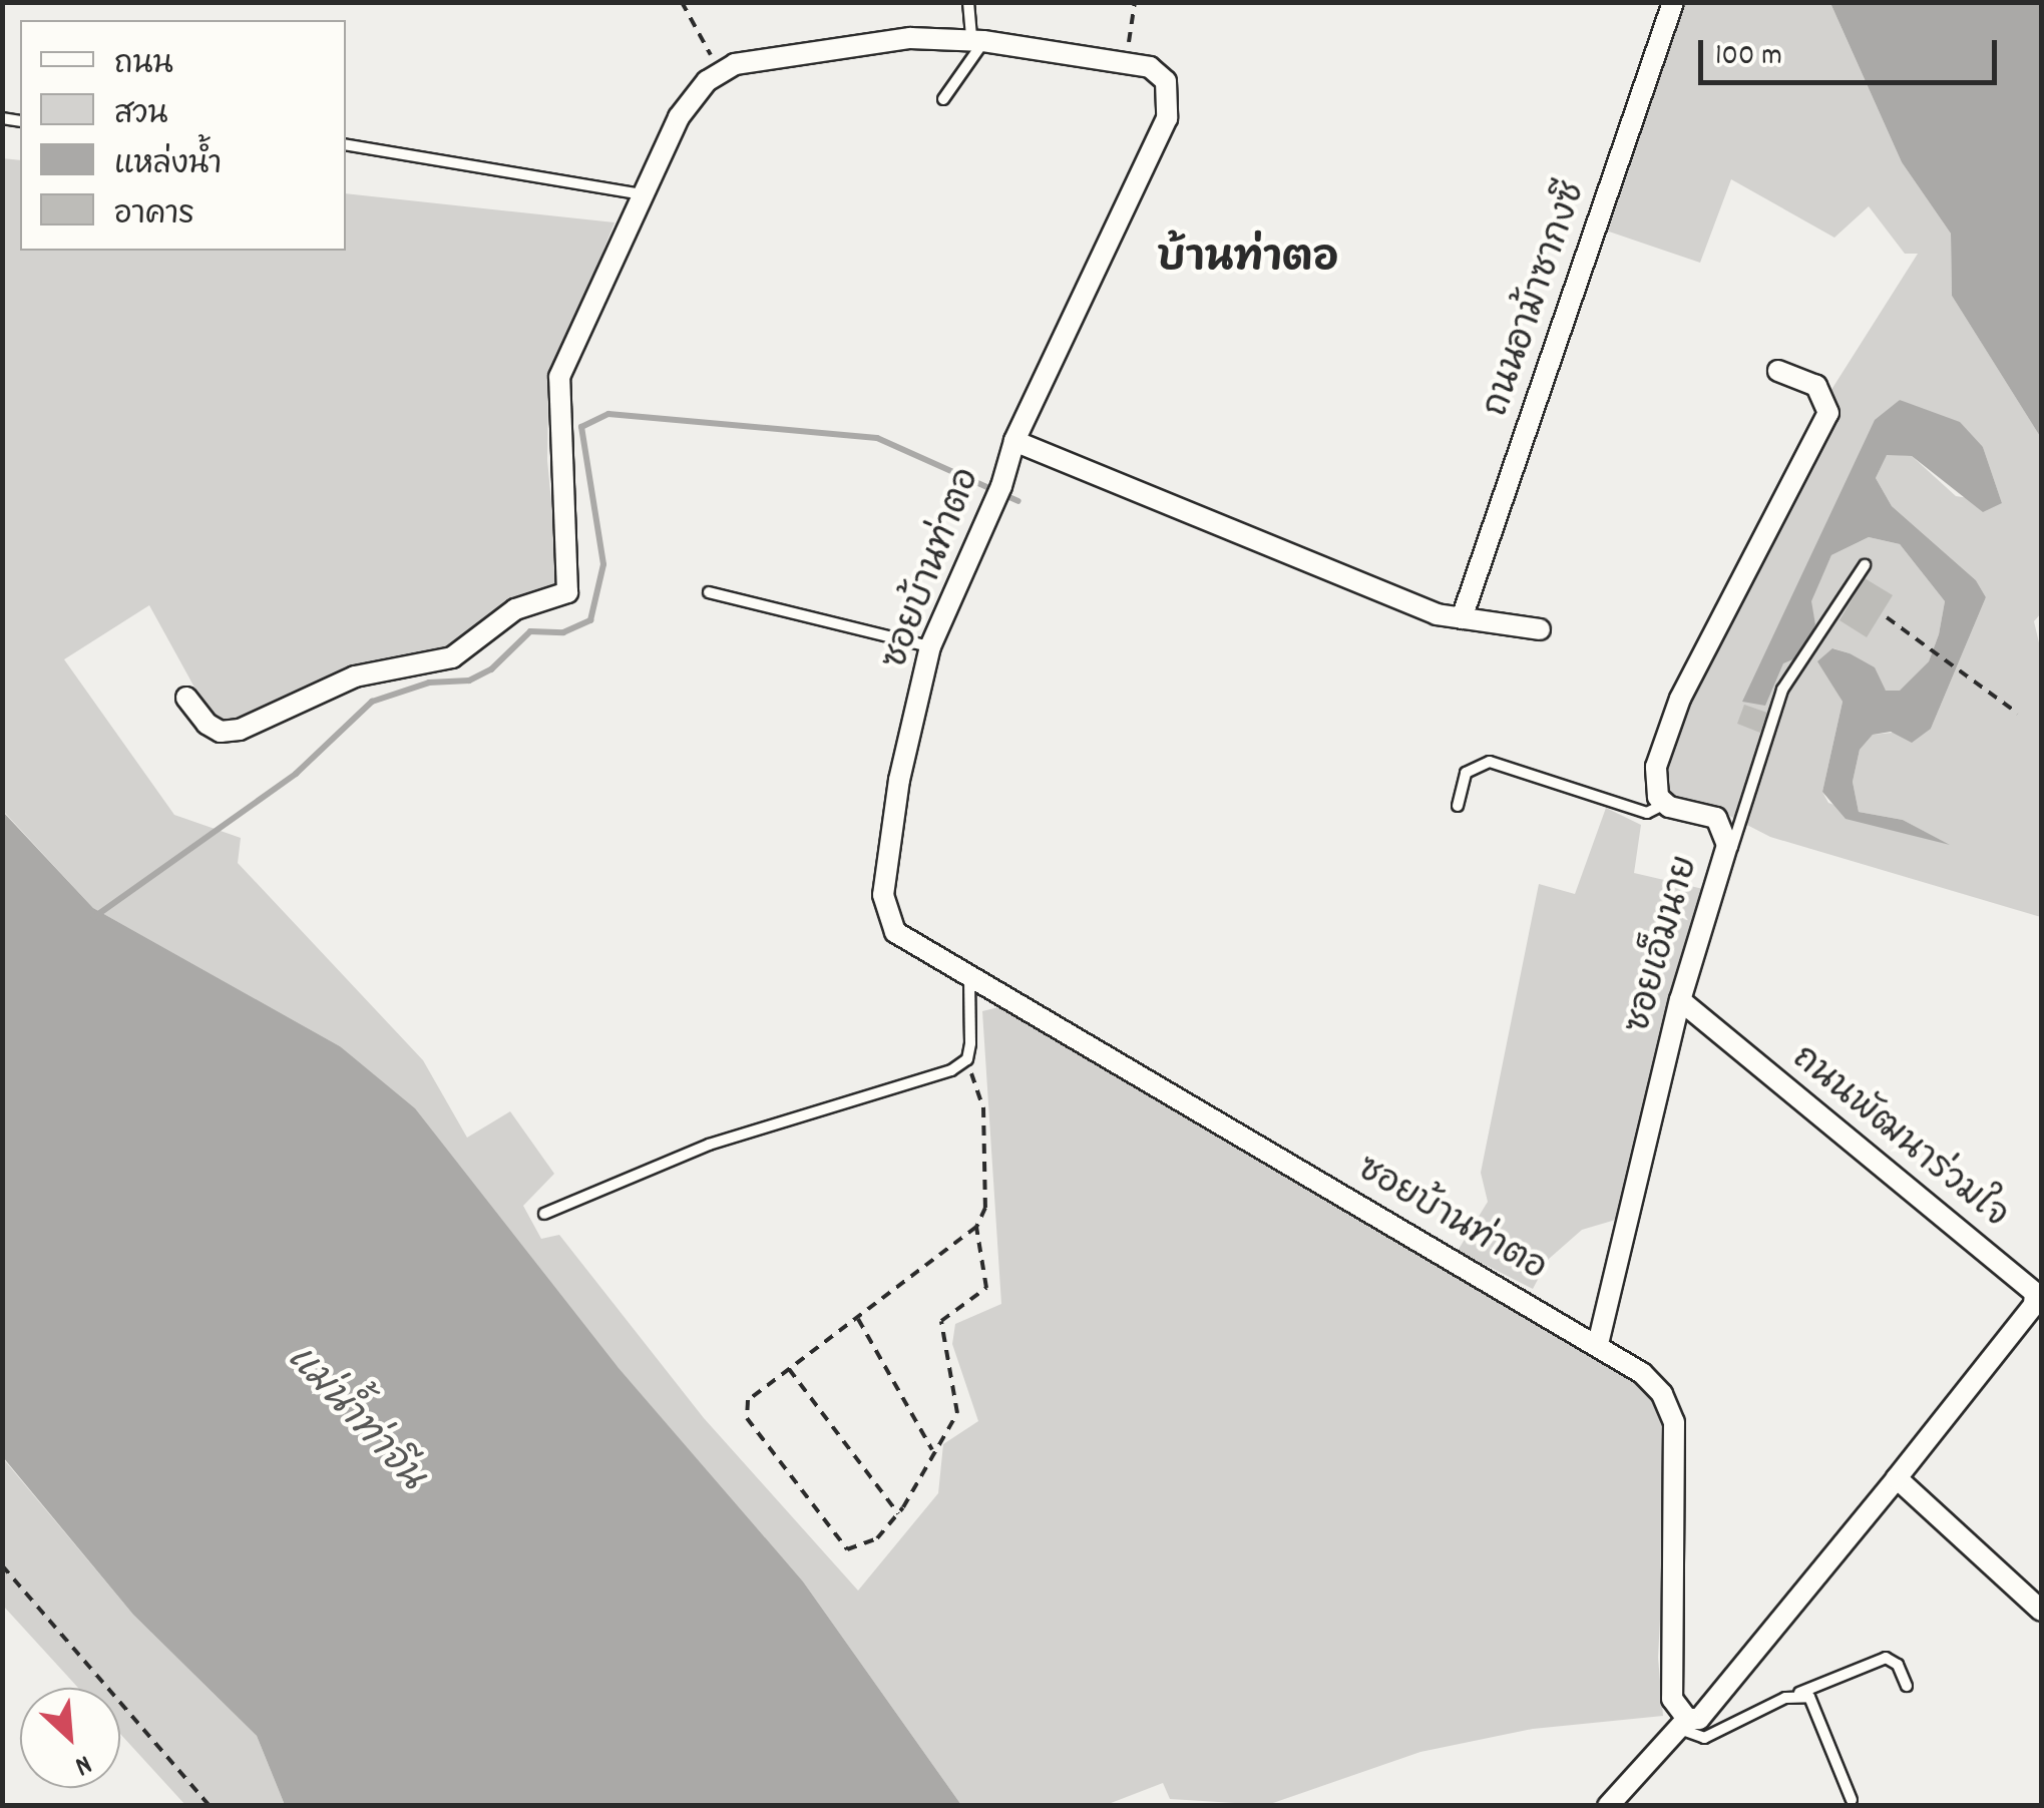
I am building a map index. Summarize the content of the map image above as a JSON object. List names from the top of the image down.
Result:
{
  "streets": {
    "street": [
      "ถนนอาม้าซากงซี",
      "ซอยบ้านท่าตอ",
      "ซอยเอ็มนาย",
      "ถนนพัฒนาร่วมใจ"
    ]
  },
  "crossings": [
    ["ซอยบ้านท่าตอ", "ซอยเอ็มนาย"],
    ["ซอยเอ็มนาย", "ถนนพัฒนาร่วมใจ"]
  ],
  "districts": ["บ้านท่าตอ"],
  "water": ["แม่น้ำท่าจีน"],
  "legend": [
    "ถนน",
    "สวน",
    "แหล่งน้ำ",
    "อาคาร"
  ],
  "scale_bar": "100 m",
  "north": "bottom right"
}
